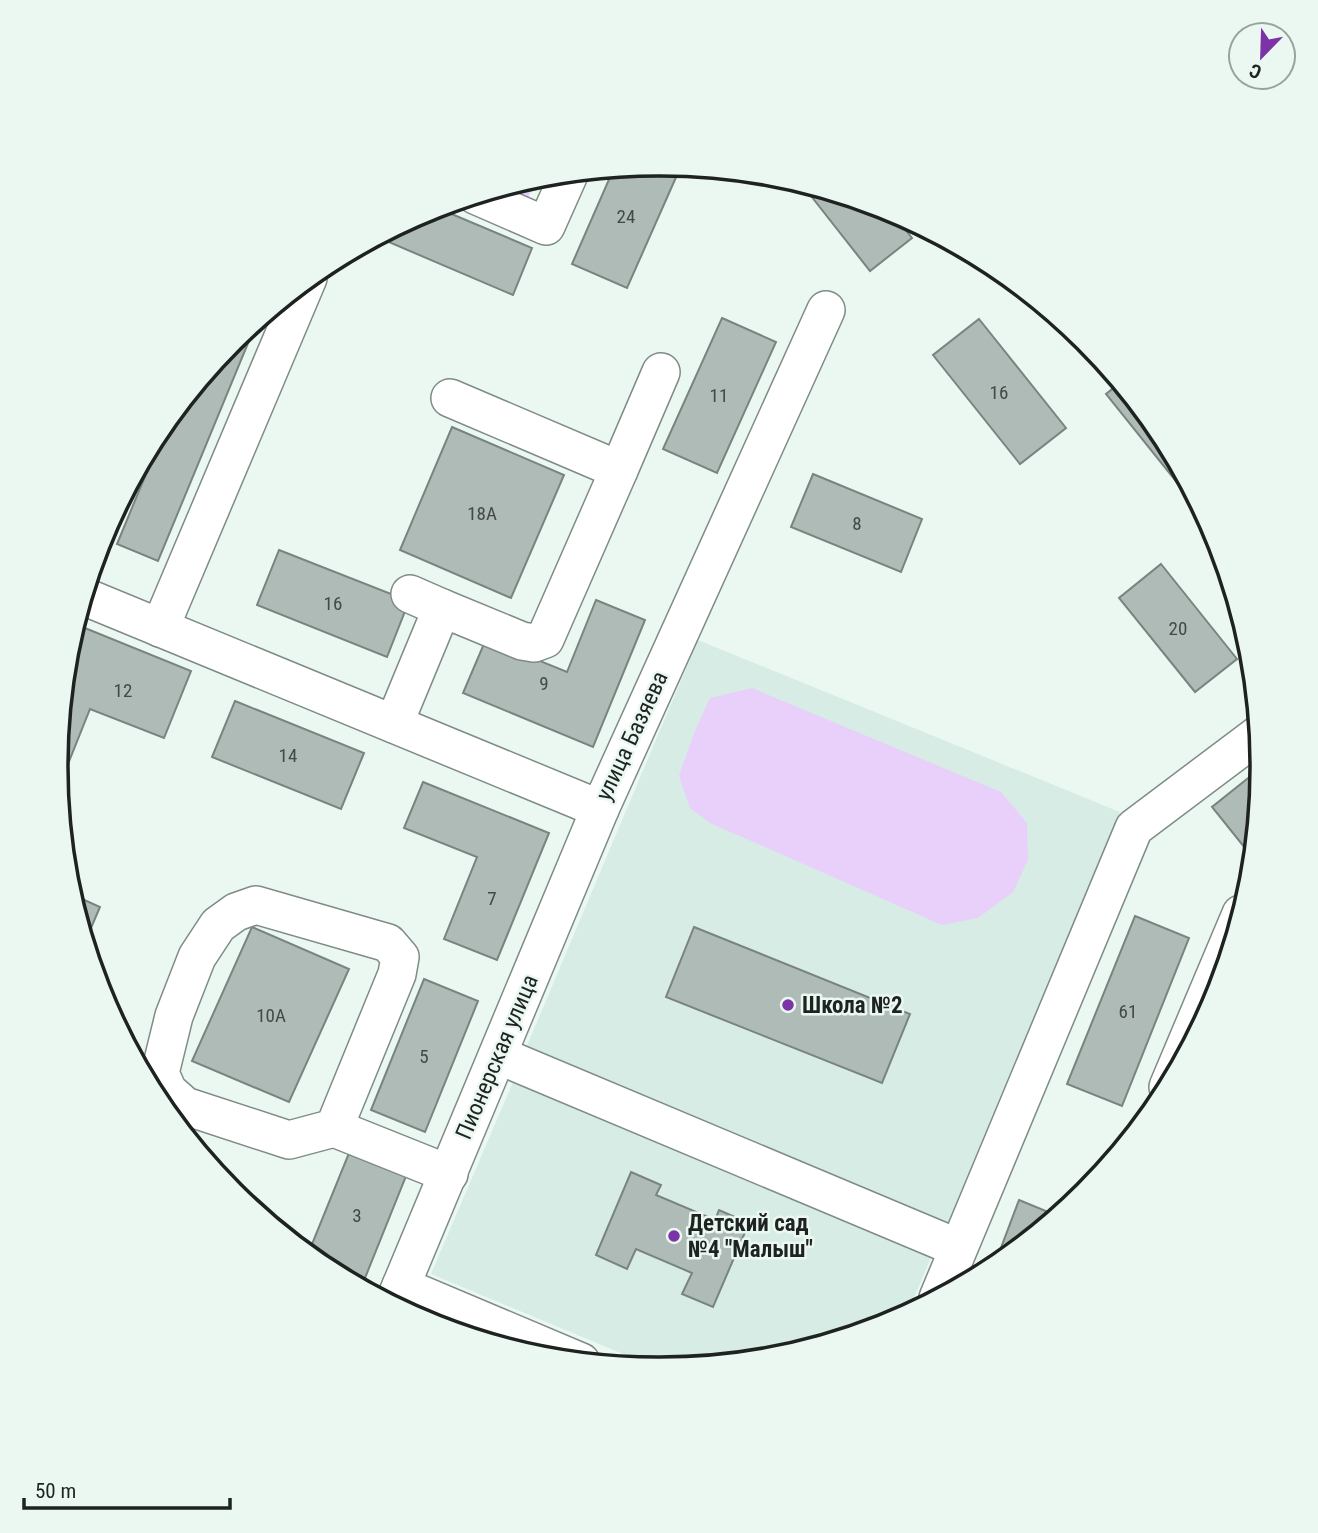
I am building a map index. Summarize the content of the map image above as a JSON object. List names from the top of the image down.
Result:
{
  "streets": {
    "street": ["улица Базяева", "Пионерская улица"]
  },
  "crossings": [
    ["улица Базяева", "Пионерская улица"]
  ],
  "places": ["Школа №2", "Детский сад №4 \"Малыш\""],
  "house_numbers": [
    "24",
    "16",
    "11",
    "18А",
    "8",
    "16",
    "20",
    "9",
    "12",
    "14",
    "7",
    "61",
    "10А",
    "5",
    "3"
  ],
  "scale_bar": "50 m",
  "north": "bottom left"
}
